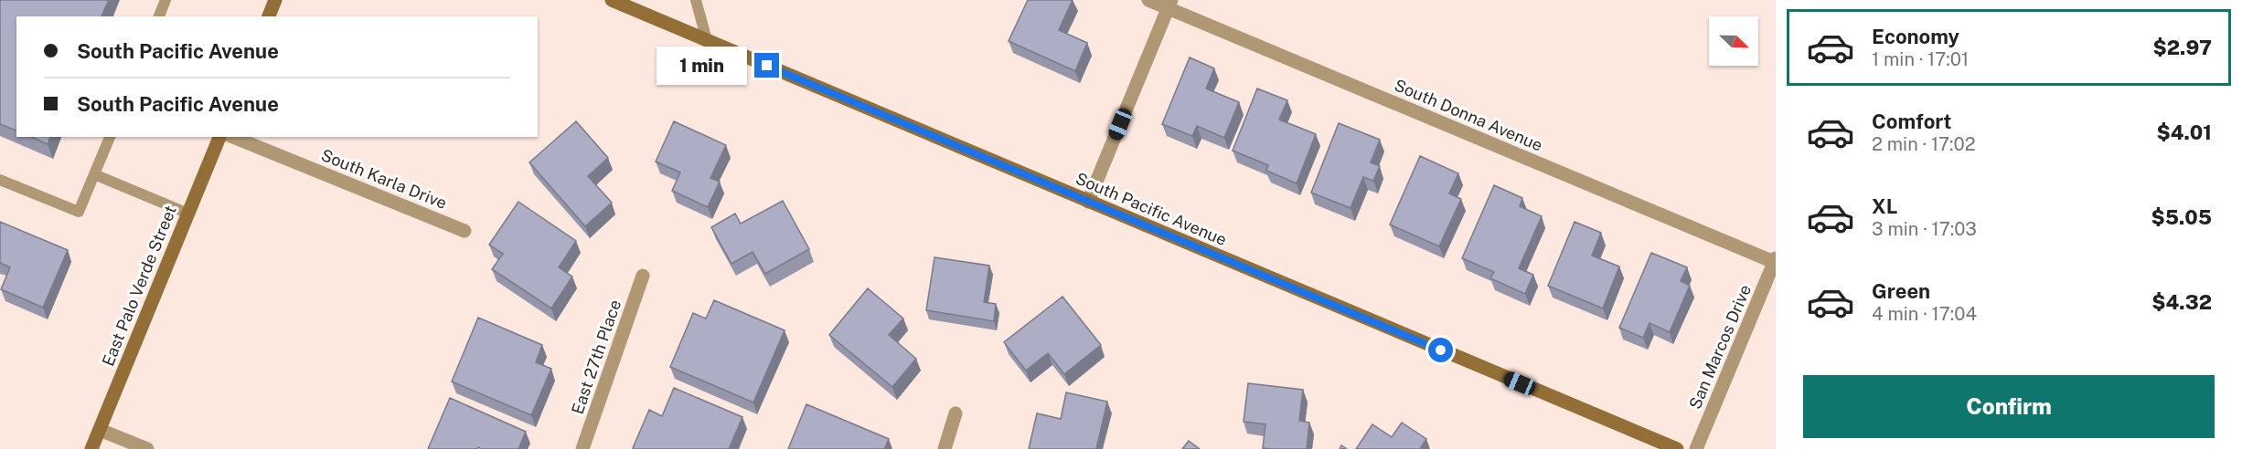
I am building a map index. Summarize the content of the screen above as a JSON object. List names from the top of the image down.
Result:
{
  "streets": {
    "main road": ["South Pacific Avenue", "East Palo Verde Street"],
    "street": [
      "South Donna Avenue",
      "South Karla Drive",
      "San Marcos Drive",
      "East 27th Place"
    ]
  },
  "crossings": [
    ["South Donna Avenue", "San Marcos Drive"]
  ],
  "north": "bottom right",
  "page": {
    "list": [
      {
        "name": "Economy",
        "note": "1 min · 17:01",
        "value": "$2.97"
      },
      {
        "name": "Comfort",
        "note": "2 min · 17:02",
        "value": "$4.01"
      },
      {
        "name": "XL",
        "note": "3 min · 17:03",
        "value": "$5.05"
      },
      {
        "name": "Green",
        "note": "4 min · 17:04",
        "value": "$4.32"
      }
    ],
    "banner": ["South Pacific Avenue", "South Pacific Avenue"],
    "bubble": "1 min",
    "buttons": "Confirm"
  }
}
